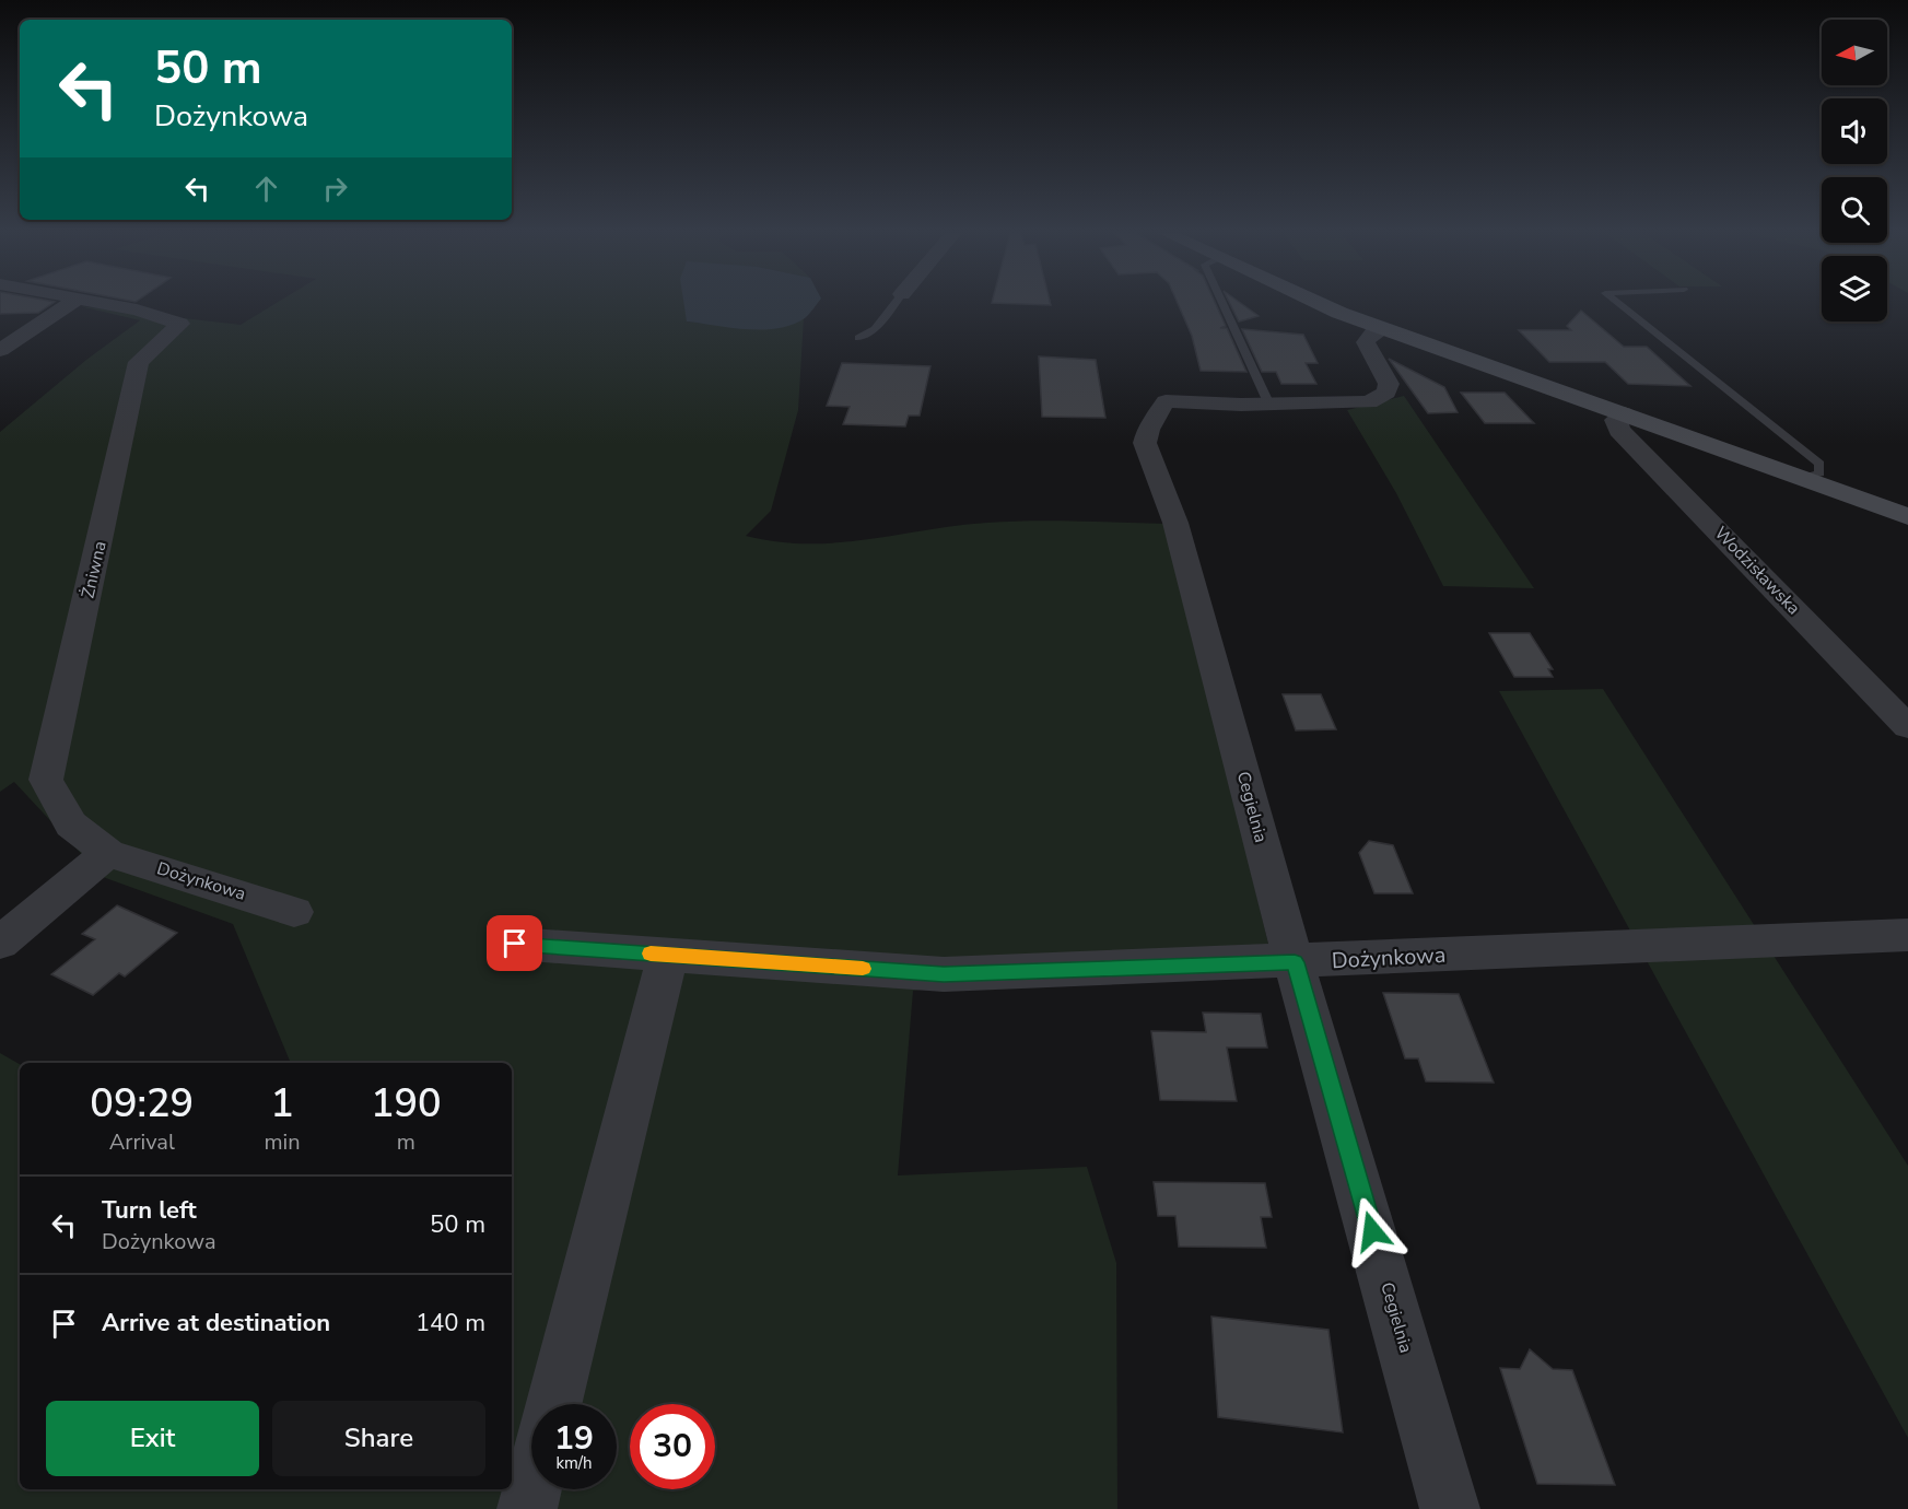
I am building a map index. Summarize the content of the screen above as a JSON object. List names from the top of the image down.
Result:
{
  "streets": {
    "street": [
      "Żniwna",
      "Wodzisławska",
      "Cegielnia",
      "Dożynkowa"
    ]
  },
  "crossings": [
    ["Żniwna", "Dożynkowa"],
    ["Cegielnia", "Dożynkowa"]
  ],
  "north": "left",
  "page": {
    "turn": ["50 m", "Dożynkowa"],
    "eta": [
      "09:29",
      "Arrival",
      "1",
      "min",
      "190",
      "m"
    ],
    "list": [
      {
        "name": "Turn left",
        "note": "Dożynkowa",
        "value": "50 m"
      },
      {
        "name": "Arrive at destination",
        "value": "140 m"
      }
    ],
    "buttons": ["Exit", "Share"],
    "speed": "19 km/h",
    "limit": "30"
  }
}
